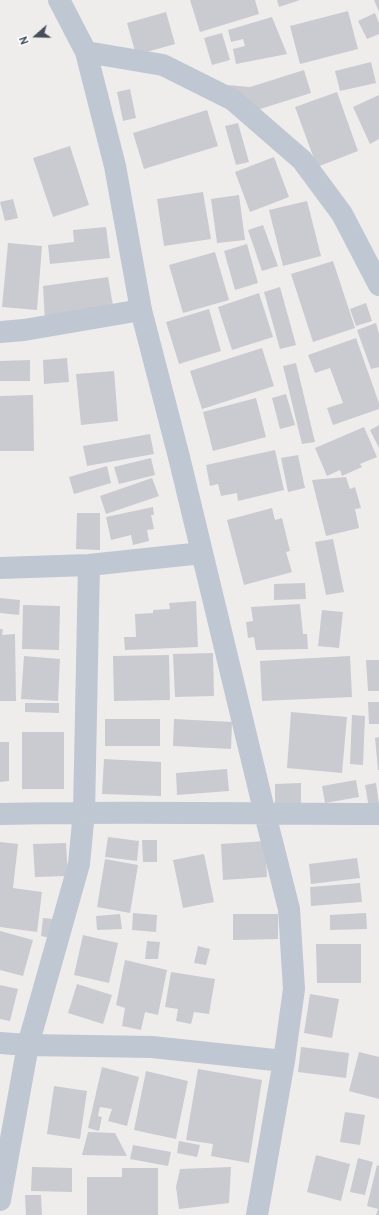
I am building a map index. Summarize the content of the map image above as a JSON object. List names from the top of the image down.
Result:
{
  "north": "left"
}
